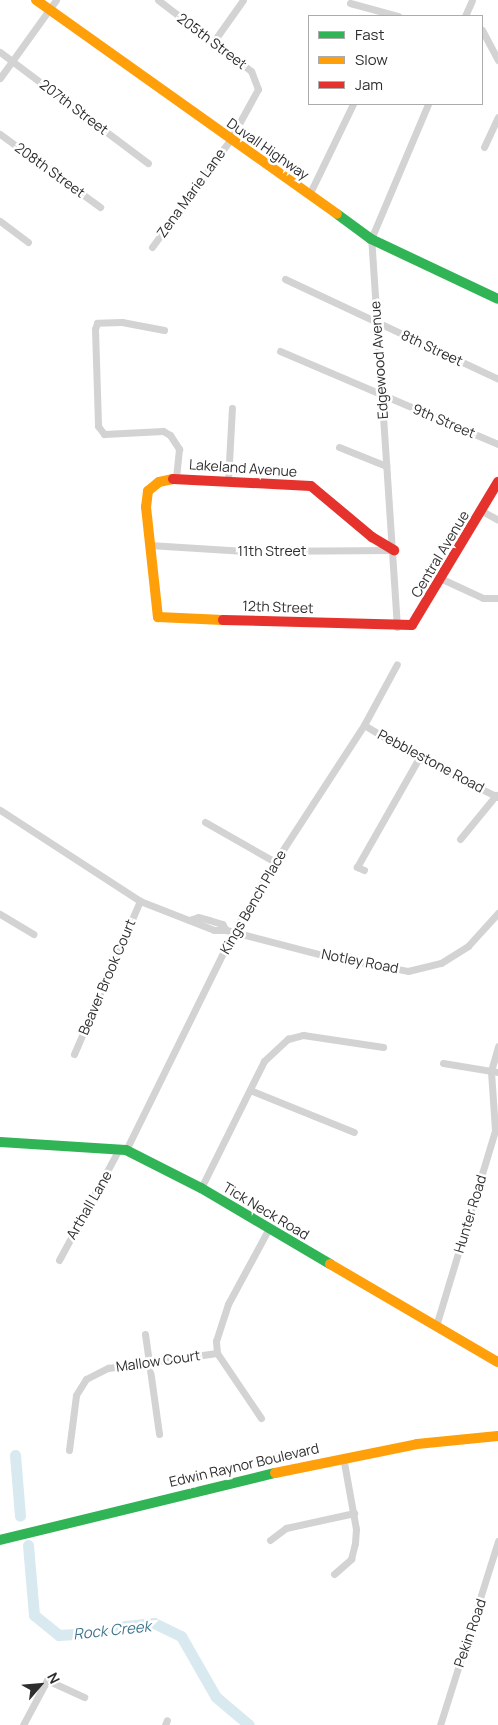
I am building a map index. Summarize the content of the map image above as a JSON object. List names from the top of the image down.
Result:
{
  "streets": {
    "street": [
      "205th Street",
      "207th Street",
      "Duvall Highway",
      "208th Street",
      "Zena Marie Lane",
      "8th Street",
      "Edgewood Avenue",
      "9th Street",
      "Lakeland Avenue",
      "11th Street",
      "Central Avenue",
      "12th Street",
      "Pebblestone Road",
      "Kings Bench Place",
      "Notley Road",
      "Beaver Brook Court",
      "Arthall Lane",
      "Tick Neck Road",
      "Hunter Road",
      "Mallow Court",
      "Edwin Raynor Boulevard",
      "Pekin Road"
    ]
  },
  "crossings": [
    ["205th Street", "Duvall Highway"],
    ["205th Street", "Zena Marie Lane"],
    ["Duvall Highway", "Zena Marie Lane"],
    ["Duvall Highway", "Edgewood Avenue"],
    ["8th Street", "Edgewood Avenue"],
    ["Edgewood Avenue", "9th Street"],
    ["Edgewood Avenue", "Lakeland Avenue"],
    ["Edgewood Avenue", "11th Street"],
    ["Edgewood Avenue", "Central Avenue"],
    ["Edgewood Avenue", "12th Street"],
    ["Lakeland Avenue", "11th Street"],
    ["Lakeland Avenue", "12th Street"],
    ["11th Street", "12th Street"],
    ["Central Avenue", "12th Street"],
    ["Pebblestone Road", "Kings Bench Place"],
    ["Kings Bench Place", "Notley Road"],
    ["Kings Bench Place", "Arthall Lane"],
    ["Kings Bench Place", "Tick Neck Road"],
    ["Notley Road", "Beaver Brook Court"],
    ["Arthall Lane", "Tick Neck Road"],
    ["Tick Neck Road", "Hunter Road"]
  ],
  "water": ["Rock Creek"],
  "legend": ["Fast", "Slow", "Jam"],
  "north": "top right"
}
